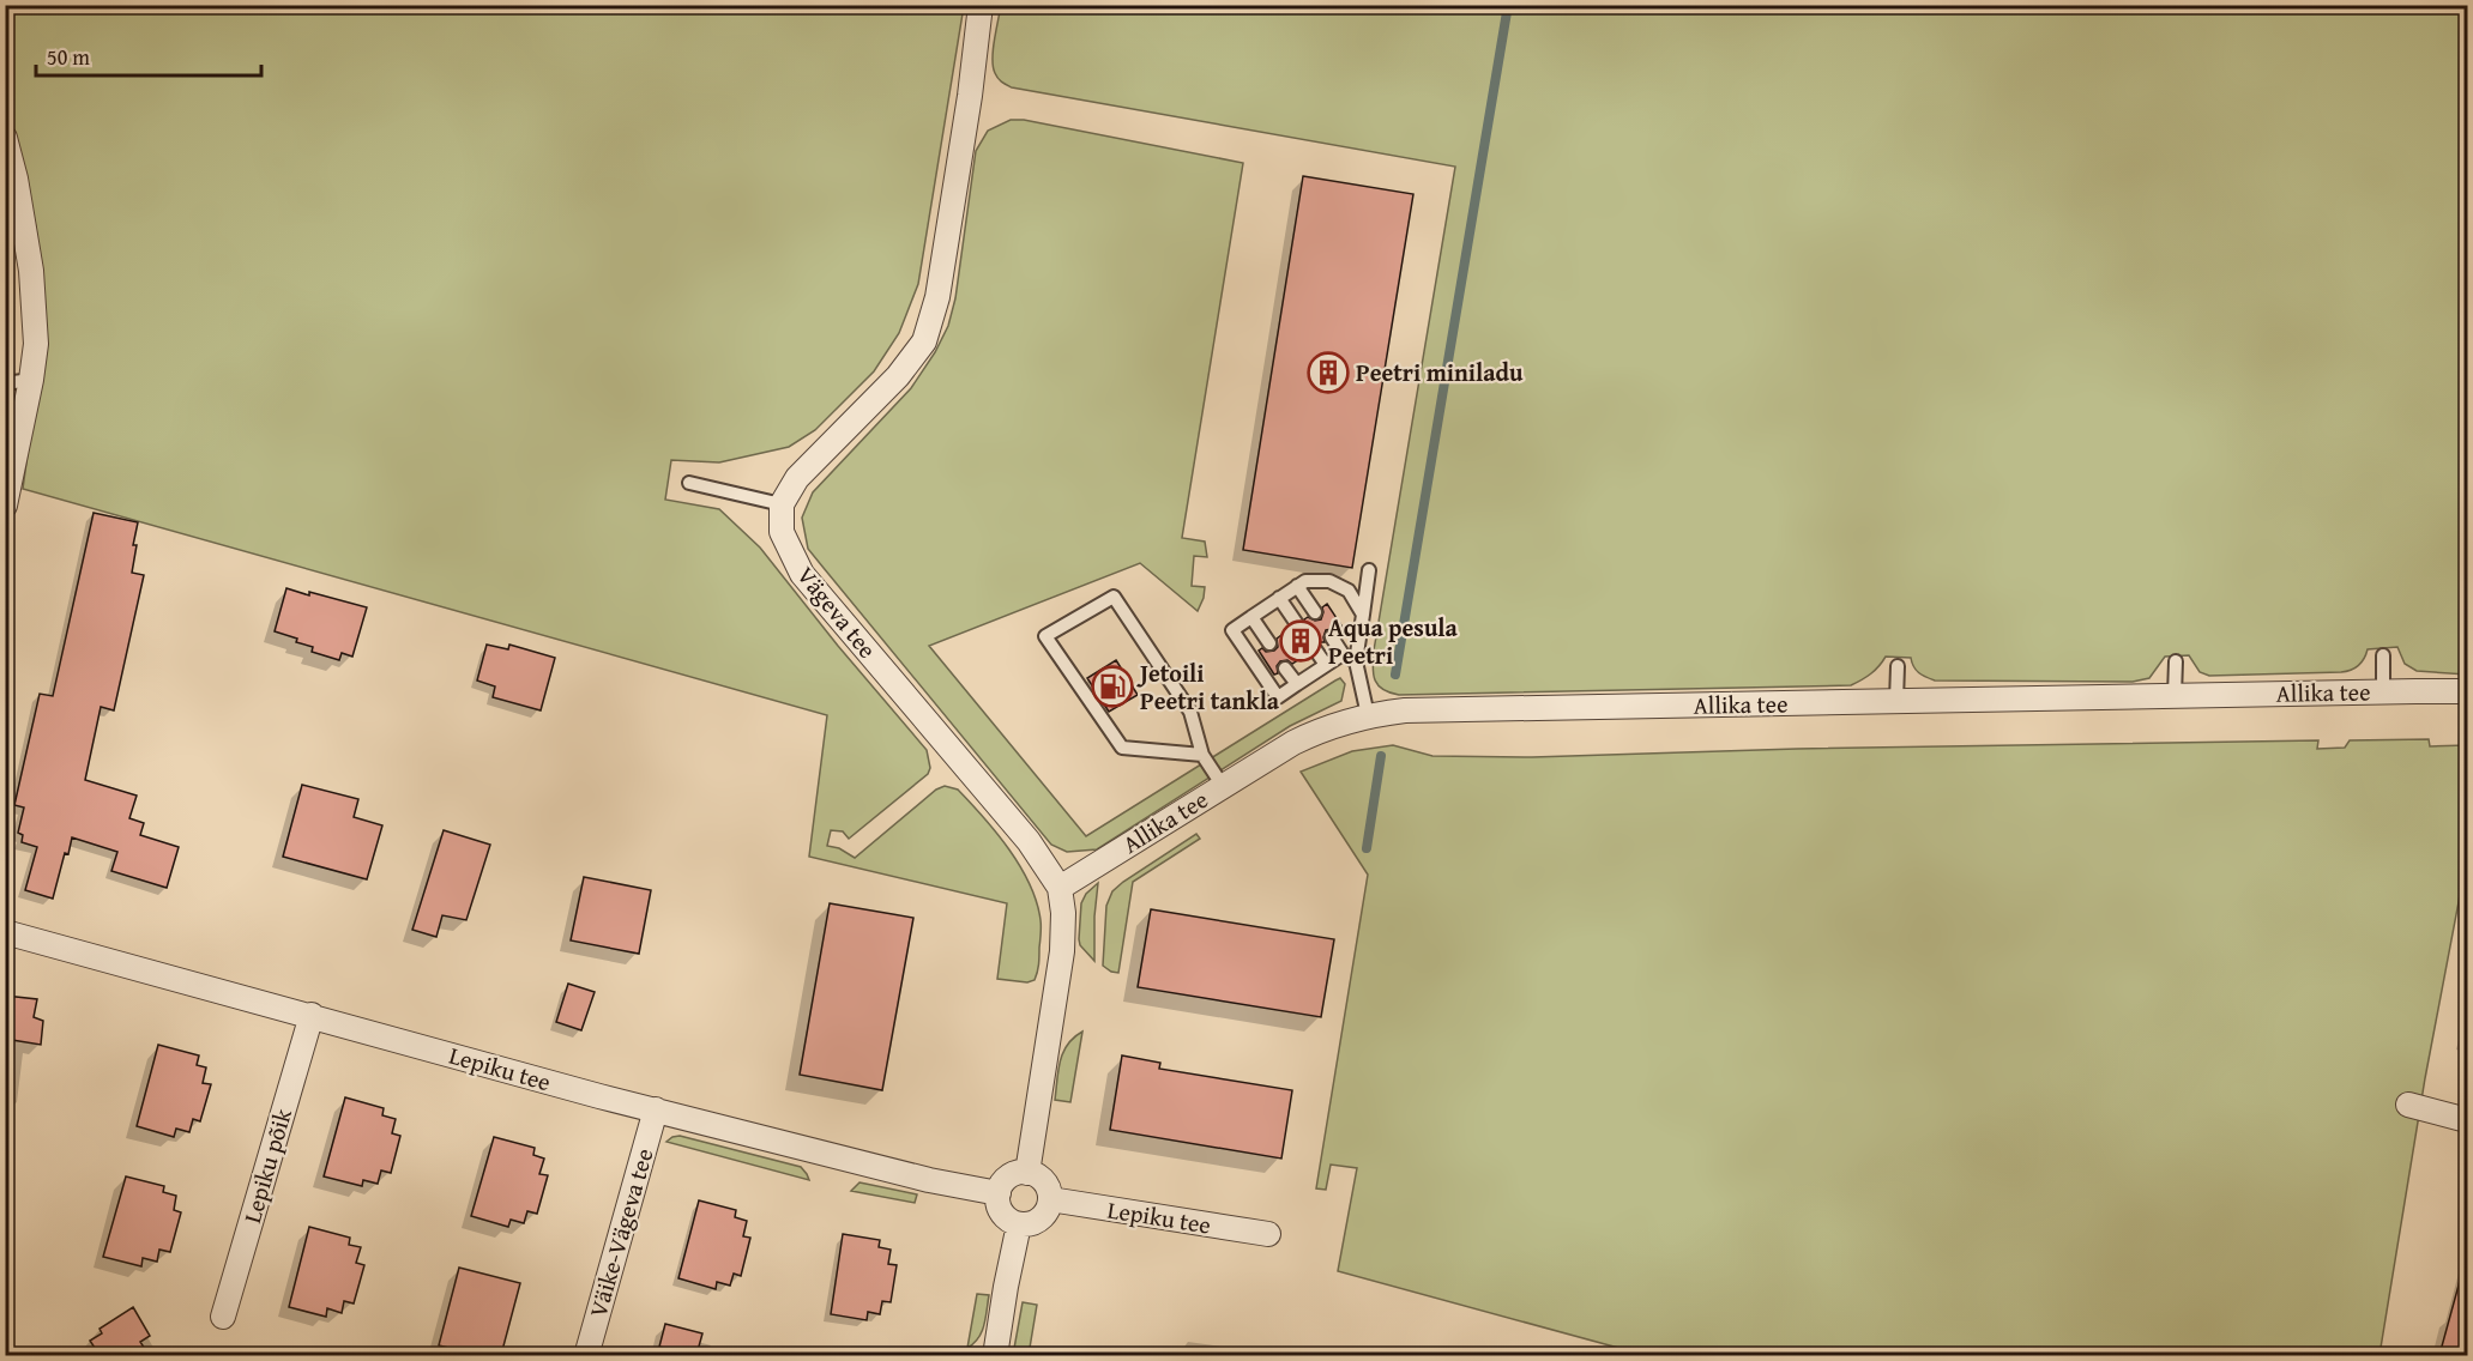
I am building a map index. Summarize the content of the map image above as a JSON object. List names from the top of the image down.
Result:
{
  "streets": {
    "street": [
      "Vägeva tee",
      "Allika tee",
      "Lepiku tee",
      "Lepiku põik",
      "Väike-Vägeva tee"
    ]
  },
  "crossings": [
    ["Vägeva tee", "Allika tee"],
    ["Vägeva tee", "Lepiku tee"],
    ["Lepiku tee", "Lepiku põik"],
    ["Lepiku tee", "Väike-Vägeva tee"]
  ],
  "places": {
    "building": ["Peetri miniladu", "Aqua pesula Peetri"],
    "fuel station": ["Jetoili Peetri tankla"]
  },
  "scale_bar": "50 m"
}
